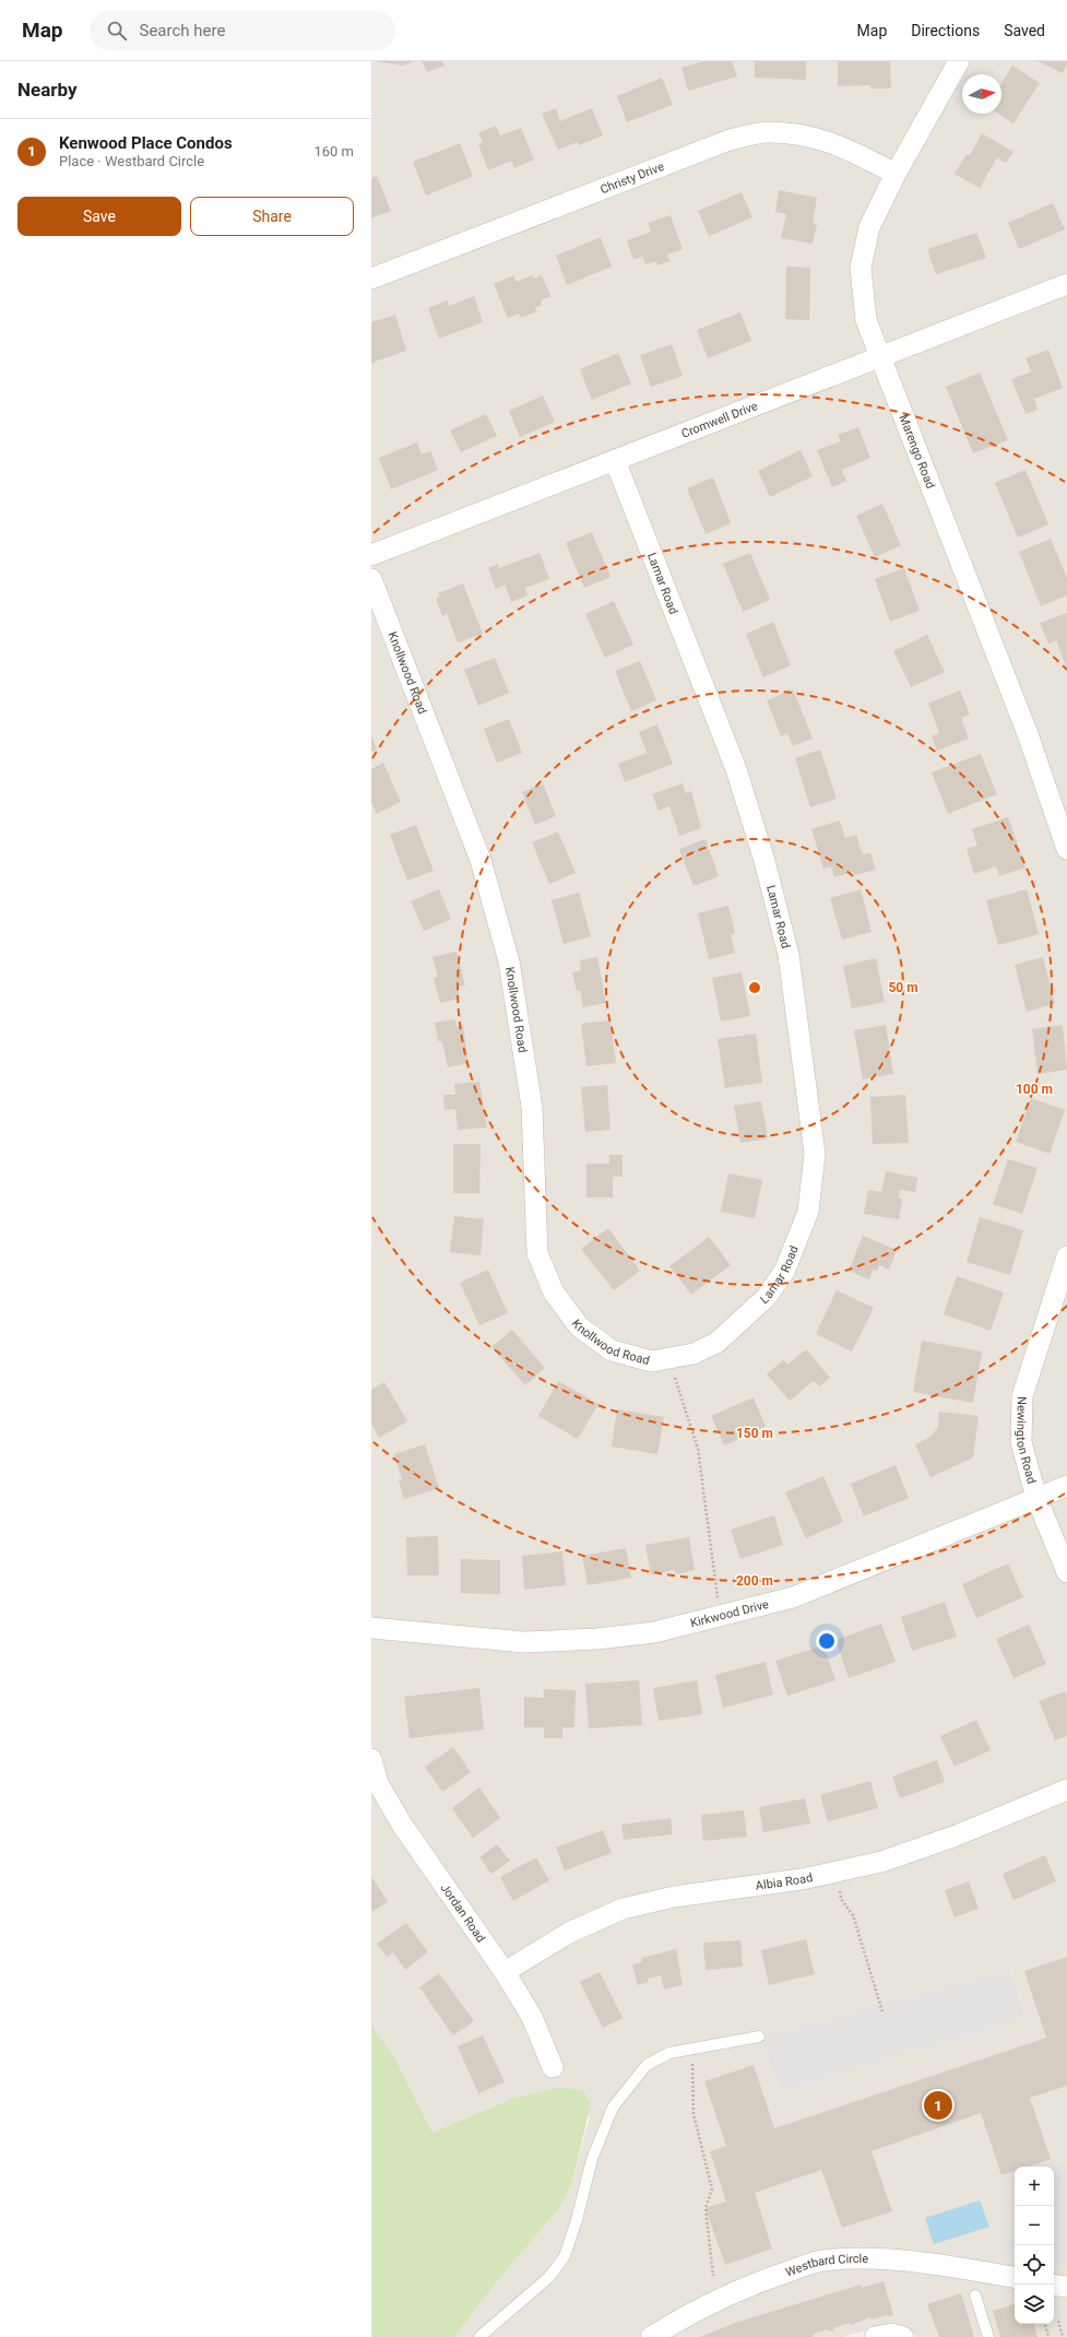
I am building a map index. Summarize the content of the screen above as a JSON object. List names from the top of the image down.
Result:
{
  "streets": {
    "street": [
      "Christy Drive",
      "Cromwell Drive",
      "Marengo Road",
      "Lamar Road",
      "Knollwood Road",
      "Newington Road",
      "Kirkwood Drive",
      "Albia Road",
      "Jordan Road",
      "Westbard Circle"
    ]
  },
  "crossings": [
    ["Christy Drive", "Marengo Road"],
    ["Cromwell Drive", "Marengo Road"],
    ["Cromwell Drive", "Lamar Road"],
    ["Lamar Road", "Knollwood Road"],
    ["Newington Road", "Kirkwood Drive"],
    ["Albia Road", "Jordan Road"]
  ],
  "north": "right",
  "page": {
    "header": "Map",
    "search": "Search here",
    "nav": ["Map", "Directions", "Saved"],
    "heading": "Nearby",
    "list": [
      {
        "mark": "1",
        "name": "Kenwood Place Condos",
        "note": "Place · Westbard Circle",
        "value": "160 m"
      }
    ],
    "buttons": ["Save", "Share"],
    "pins": "1",
    "map_buttons": ["+", "−"]
  },
  "rings": [
    "50 m",
    "100 m",
    "150 m",
    "200 m"
  ]
}
